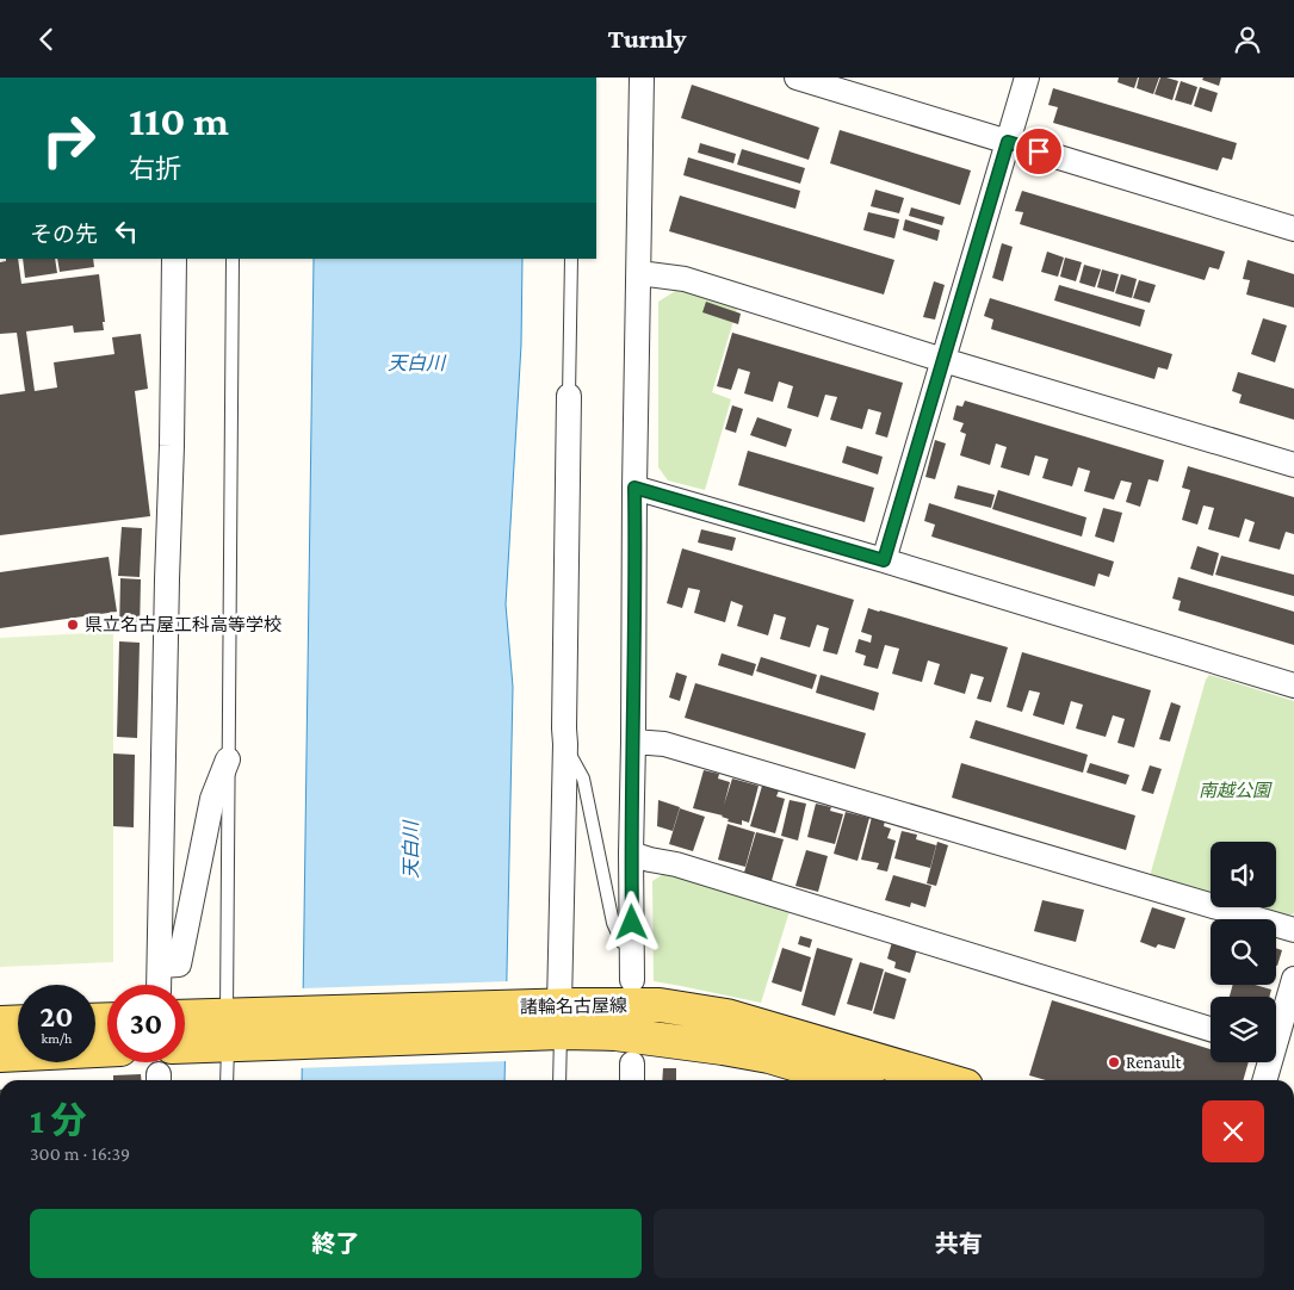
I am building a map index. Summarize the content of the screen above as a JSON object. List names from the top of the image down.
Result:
{
  "streets": {
    "main road": ["諸輪名古屋線"]
  },
  "water": ["天白川"],
  "parks": ["南越公園"],
  "places": ["県立名古屋工科高等学校", "Renault"],
  "page": {
    "header": "Turnly",
    "turn": ["110 m", "右折"],
    "then": "その先",
    "speed": "20 km/h",
    "limit": "30",
    "heading": ["1 分", "300 m · 16:39"],
    "buttons": ["終了", "共有"]
  }
}
